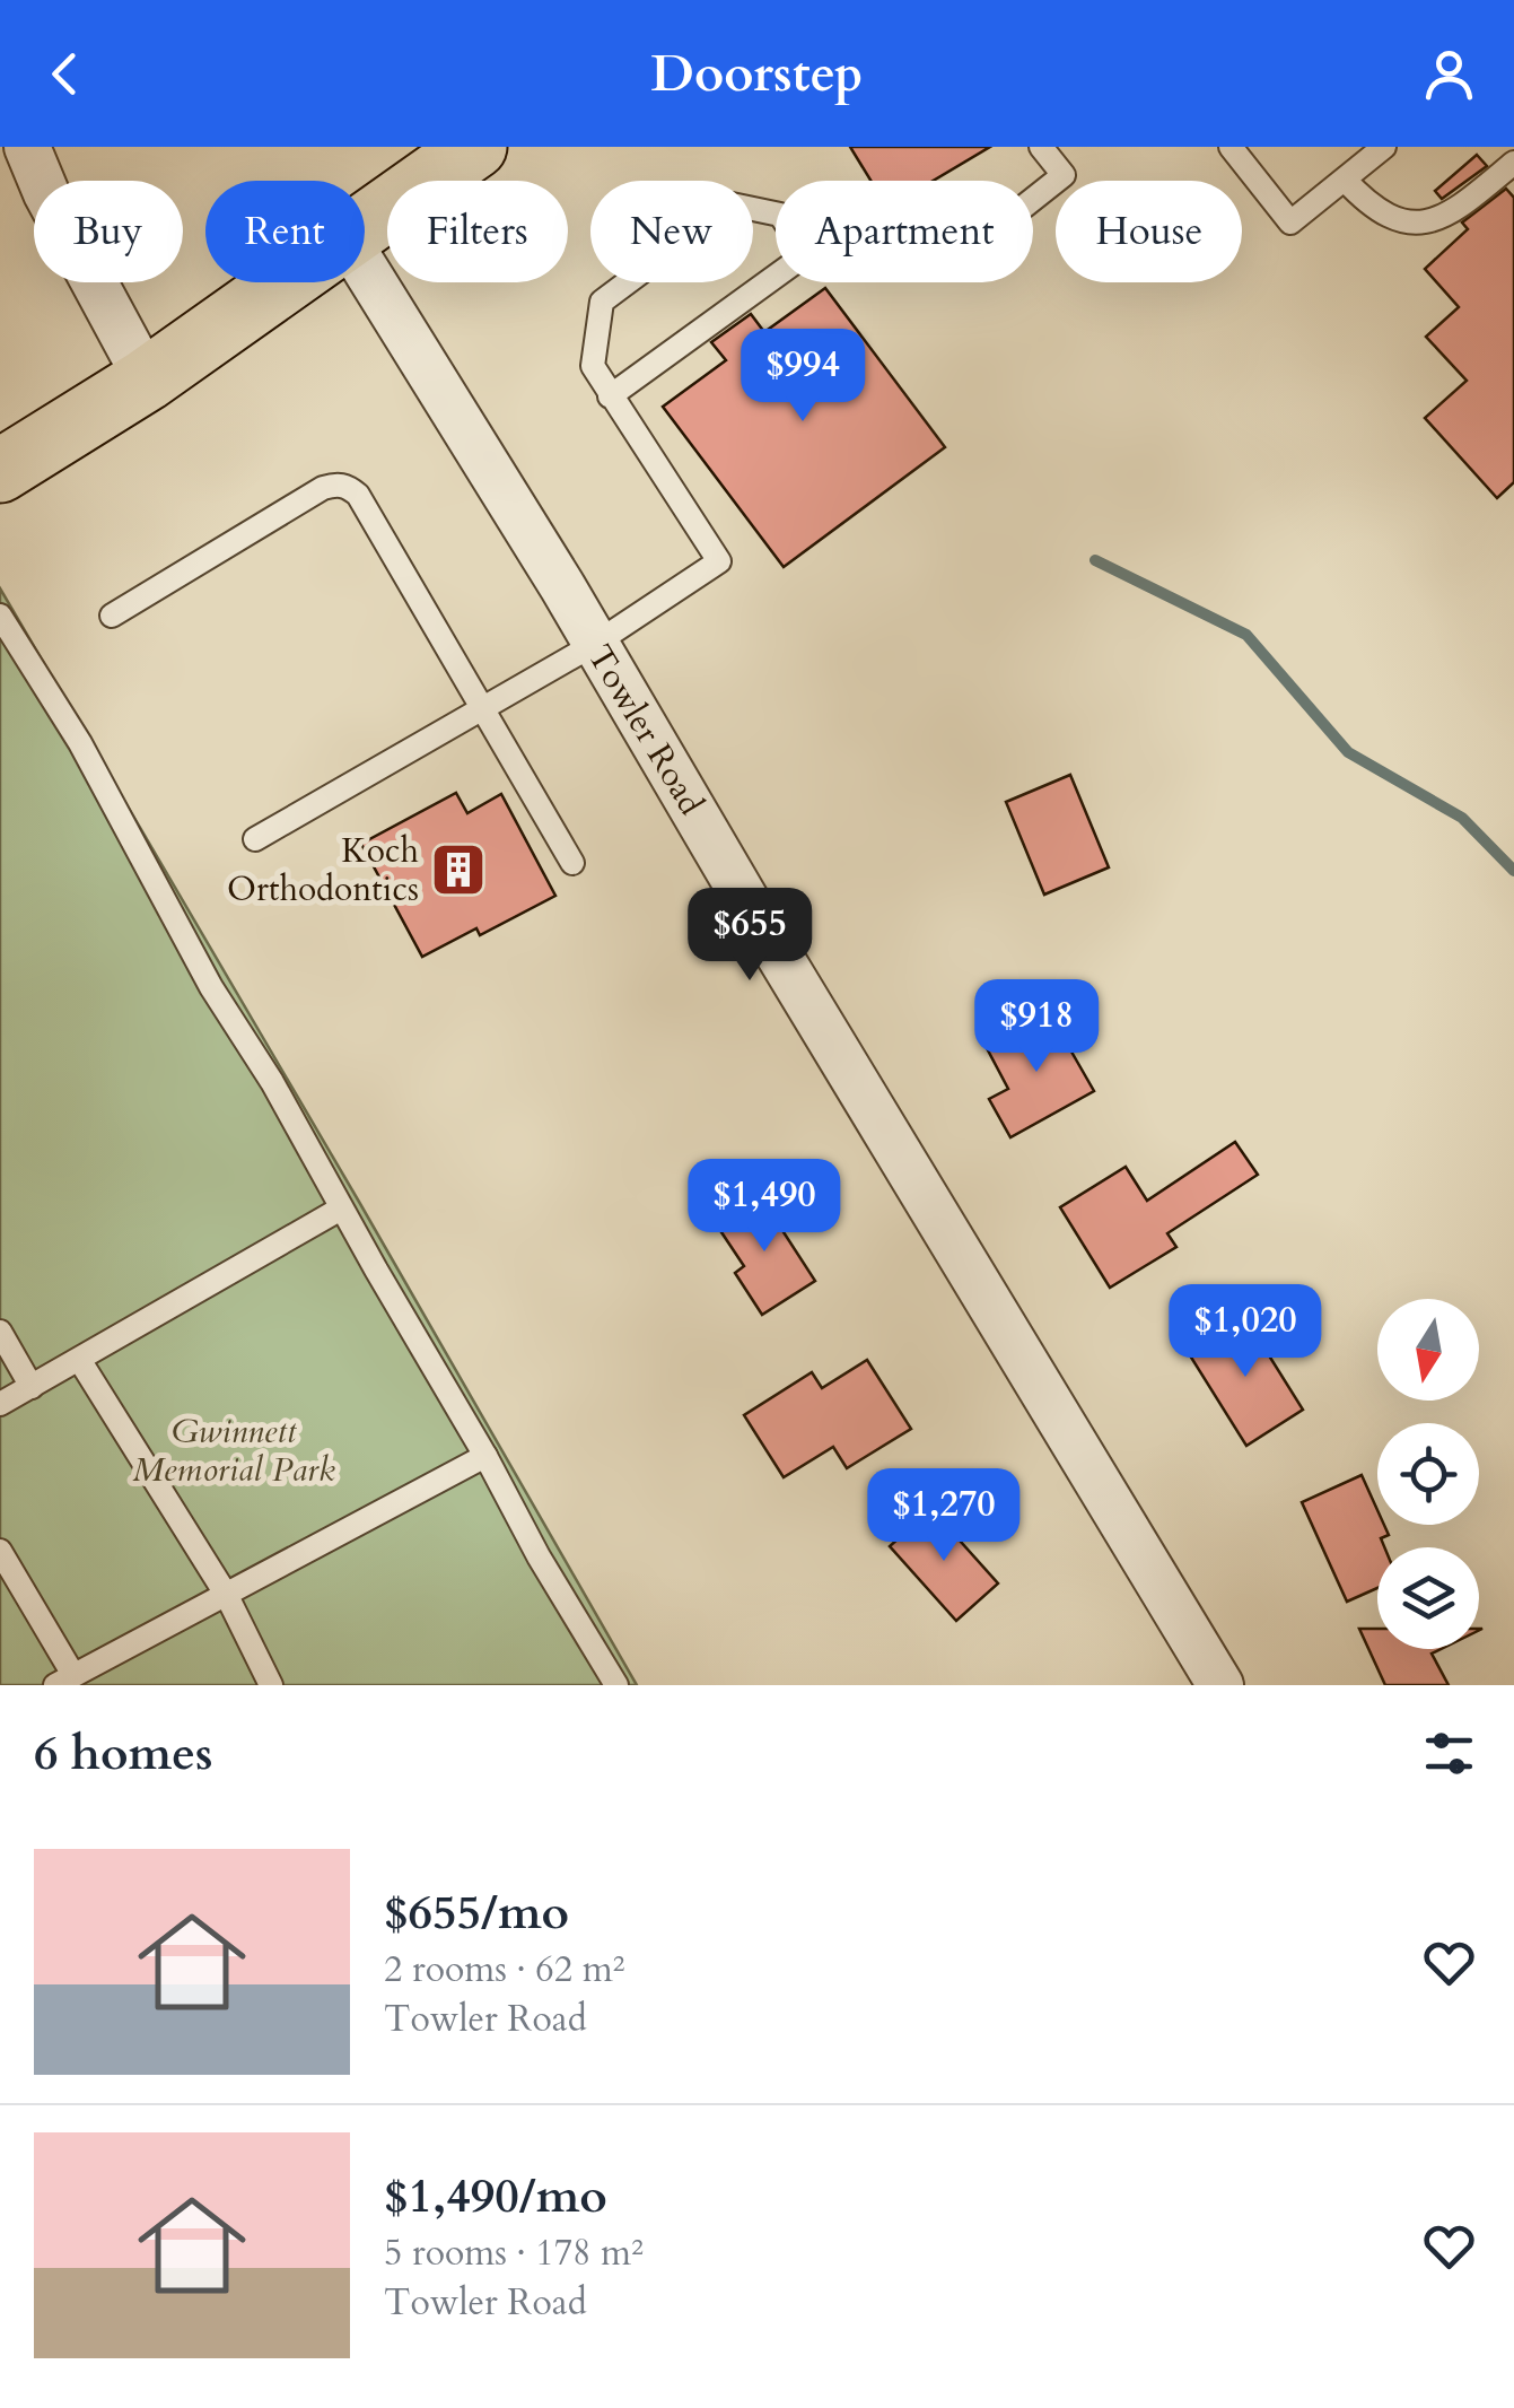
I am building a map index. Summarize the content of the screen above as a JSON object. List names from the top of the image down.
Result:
{
  "streets": {
    "street": ["Towler Road"]
  },
  "parks": ["Gwinnett Memorial Park"],
  "places": {
    "building": ["Koch Orthodontics"]
  },
  "north": "bottom",
  "page": {
    "header": "Doorstep",
    "chip": [
      "Buy",
      "Rent",
      "Filters",
      "New",
      "Apartment",
      "House"
    ],
    "price": [
      "$994",
      "$655",
      "$918",
      "$1,490",
      "$1,020",
      "$1,270"
    ],
    "heading": "6 homes",
    "list": [
      {
        "name": "$655/mo",
        "note": "2 rooms · 62 m² · Towler Road"
      },
      {
        "name": "$1,490/mo",
        "note": "5 rooms · 178 m² · Towler Road"
      }
    ]
  }
}
